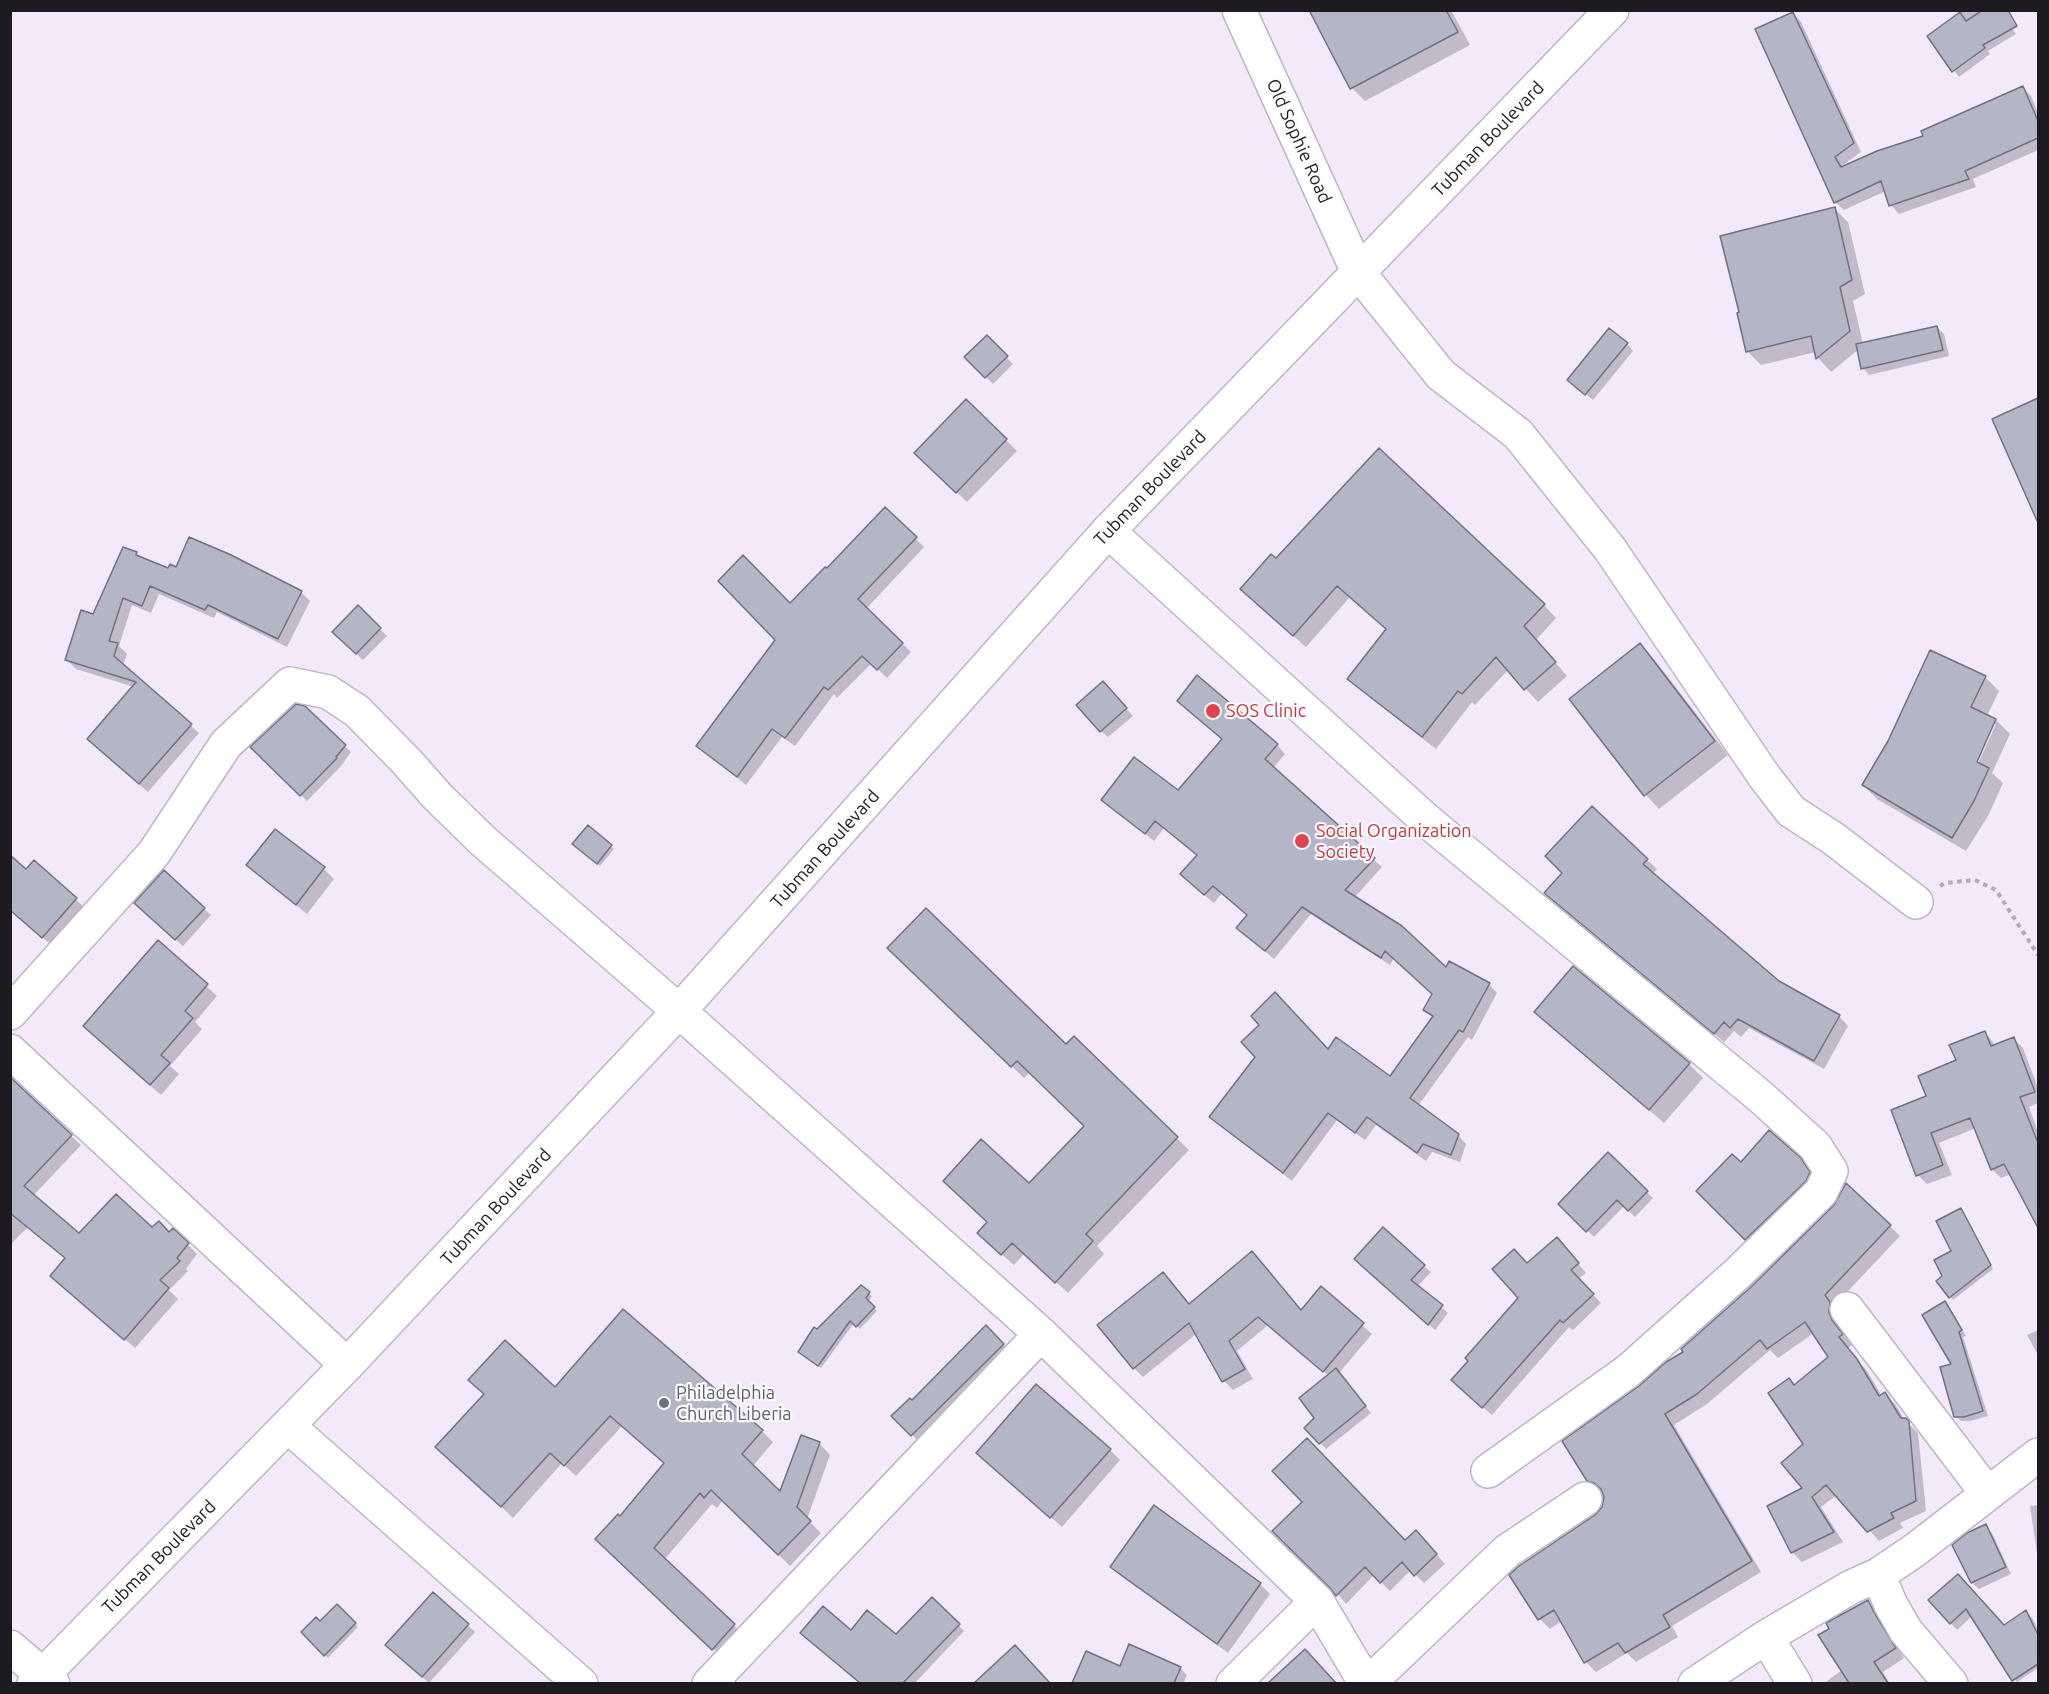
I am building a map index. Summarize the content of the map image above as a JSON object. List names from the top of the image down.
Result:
{
  "streets": {
    "main road": ["Tubman Boulevard", "Old Sophie Road"]
  },
  "crossings": [
    ["Tubman Boulevard", "Old Sophie Road"]
  ],
  "places": ["SOS Clinic", "Social Organization Society", "Philadelphia Church Liberia"]
}
